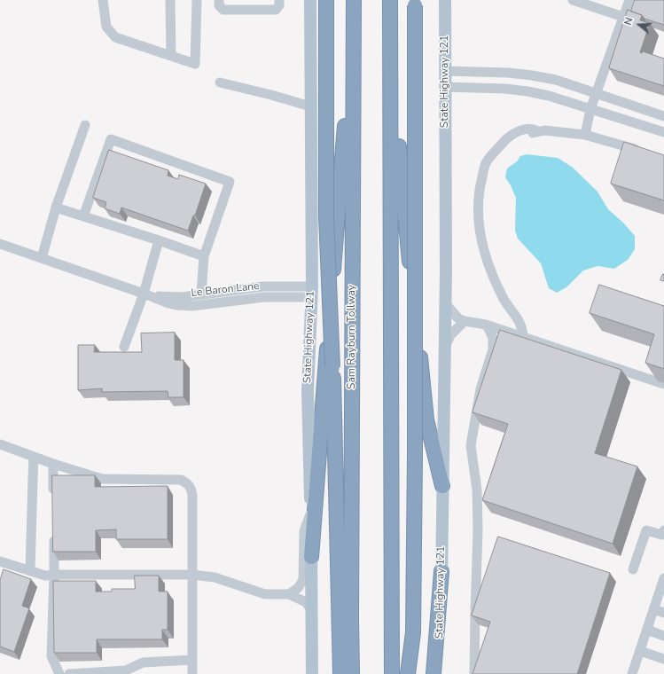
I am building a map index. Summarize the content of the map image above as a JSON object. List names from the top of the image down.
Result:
{
  "streets": {
    "highway": ["Sam Rayburn Tollway"],
    "main road": ["State Highway 121"],
    "street": ["Le Baron Lane"]
  },
  "crossings": [
    ["State Highway 121", "Le Baron Lane"]
  ],
  "north": "left"
}
